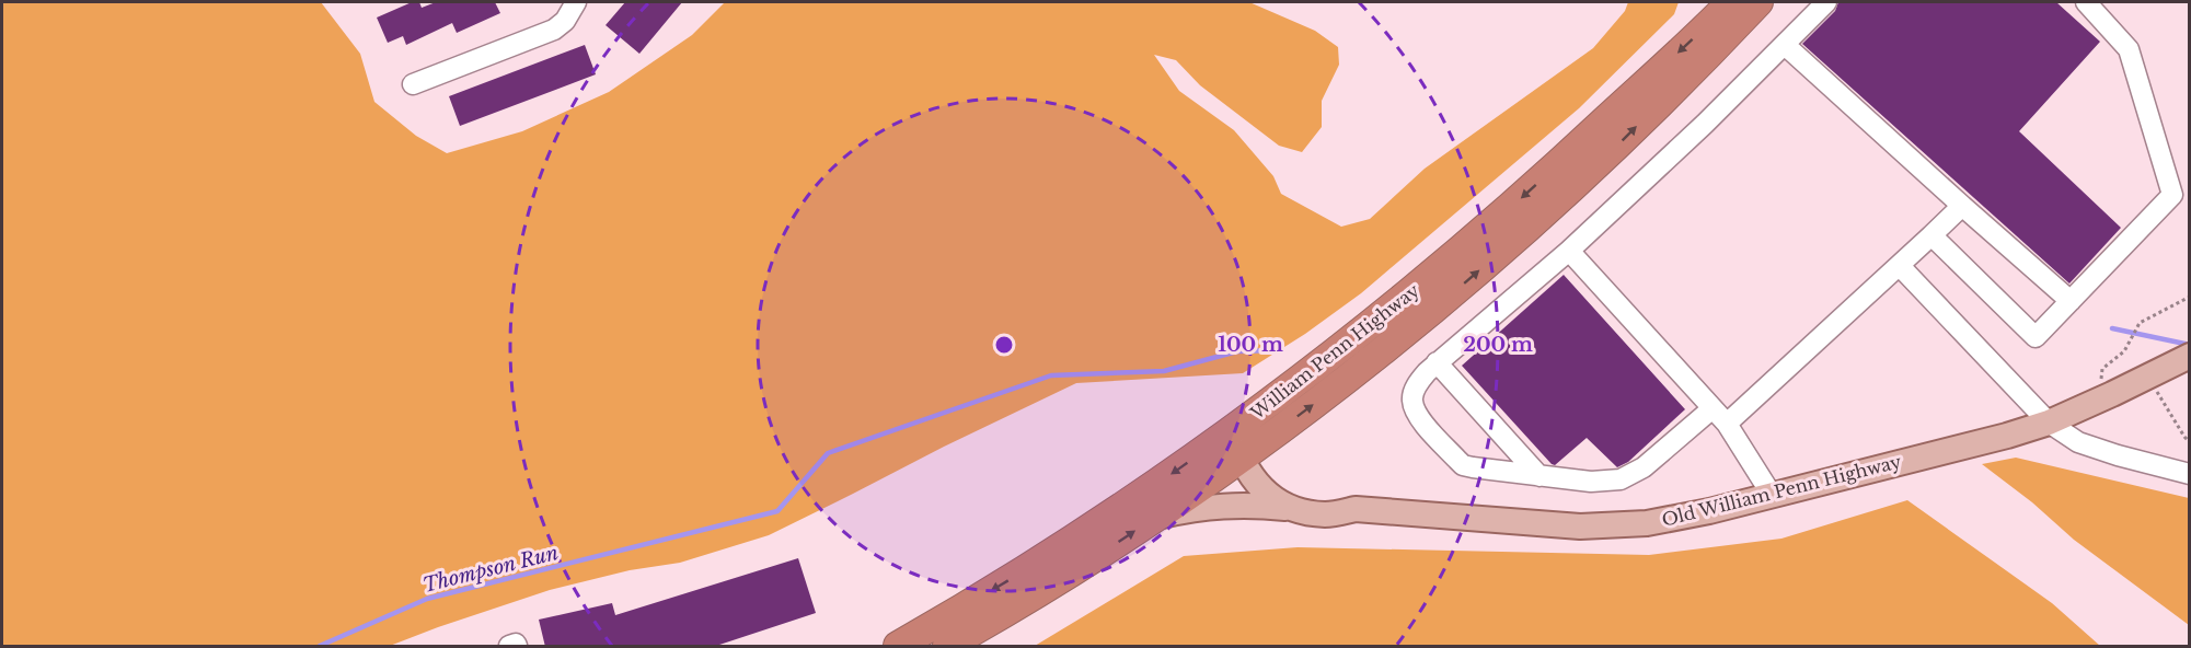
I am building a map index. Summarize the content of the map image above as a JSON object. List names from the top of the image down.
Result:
{
  "streets": {
    "highway": ["William Penn Highway"],
    "main road": ["Old William Penn Highway"]
  },
  "crossings": [
    ["William Penn Highway", "Old William Penn Highway"]
  ],
  "water": ["Thompson Run"],
  "rings": ["100 m", "200 m"]
}
